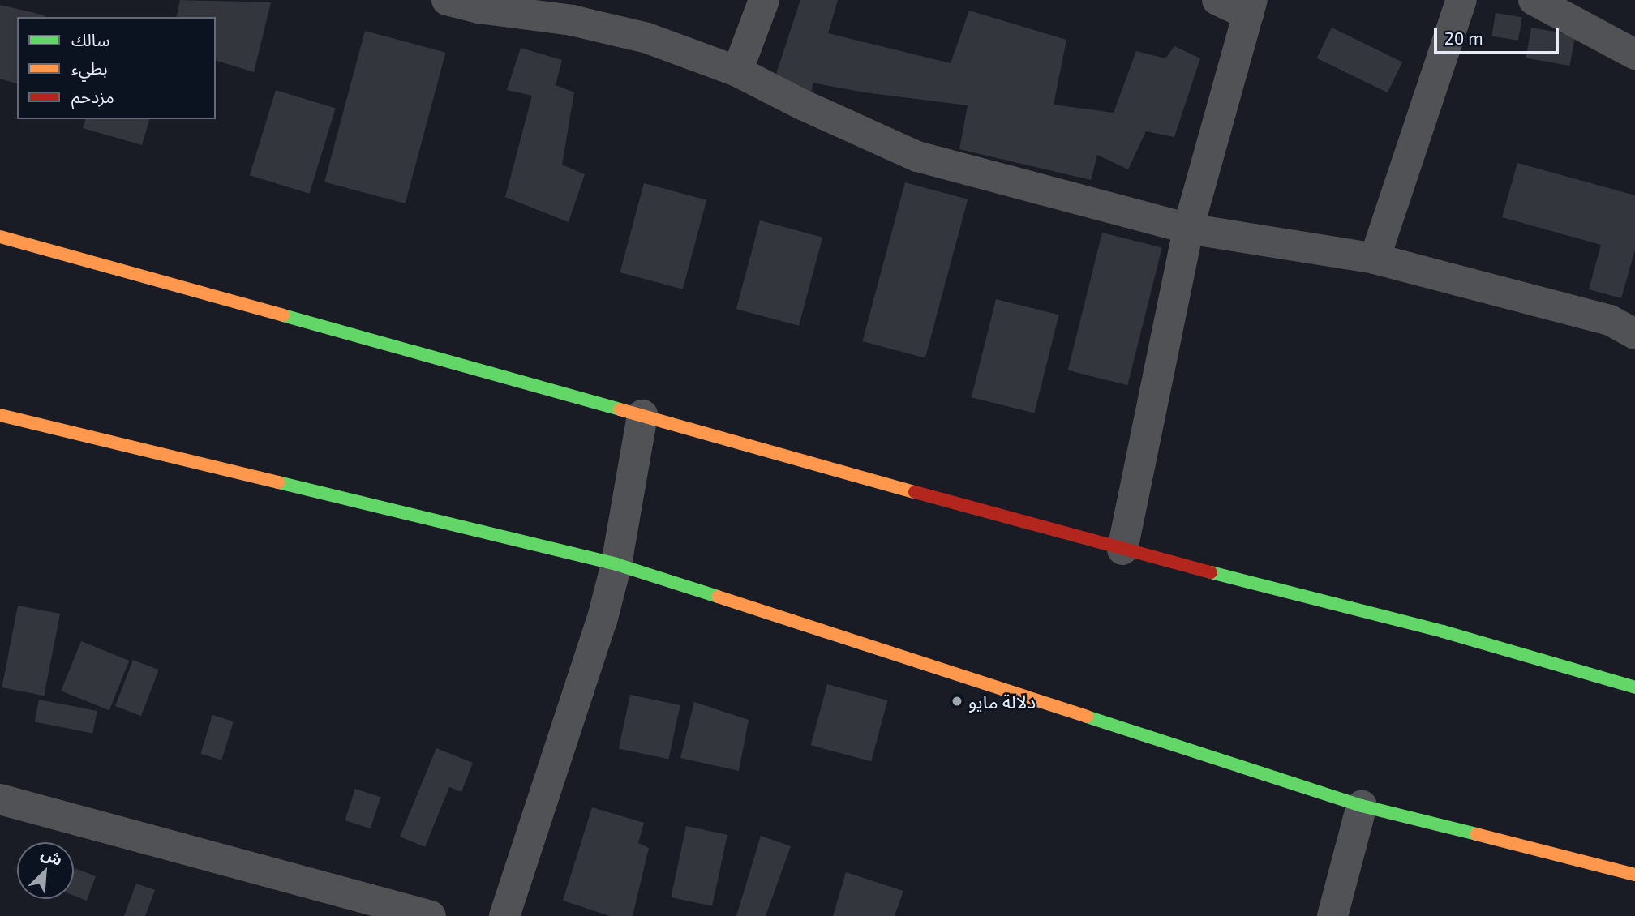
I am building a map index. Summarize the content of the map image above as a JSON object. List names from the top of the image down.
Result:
{
  "places": ["دلالة مايو"],
  "legend": ["سالك", "بطيء", "مزدحم"],
  "scale_bar": "20 m",
  "north": "top right"
}
